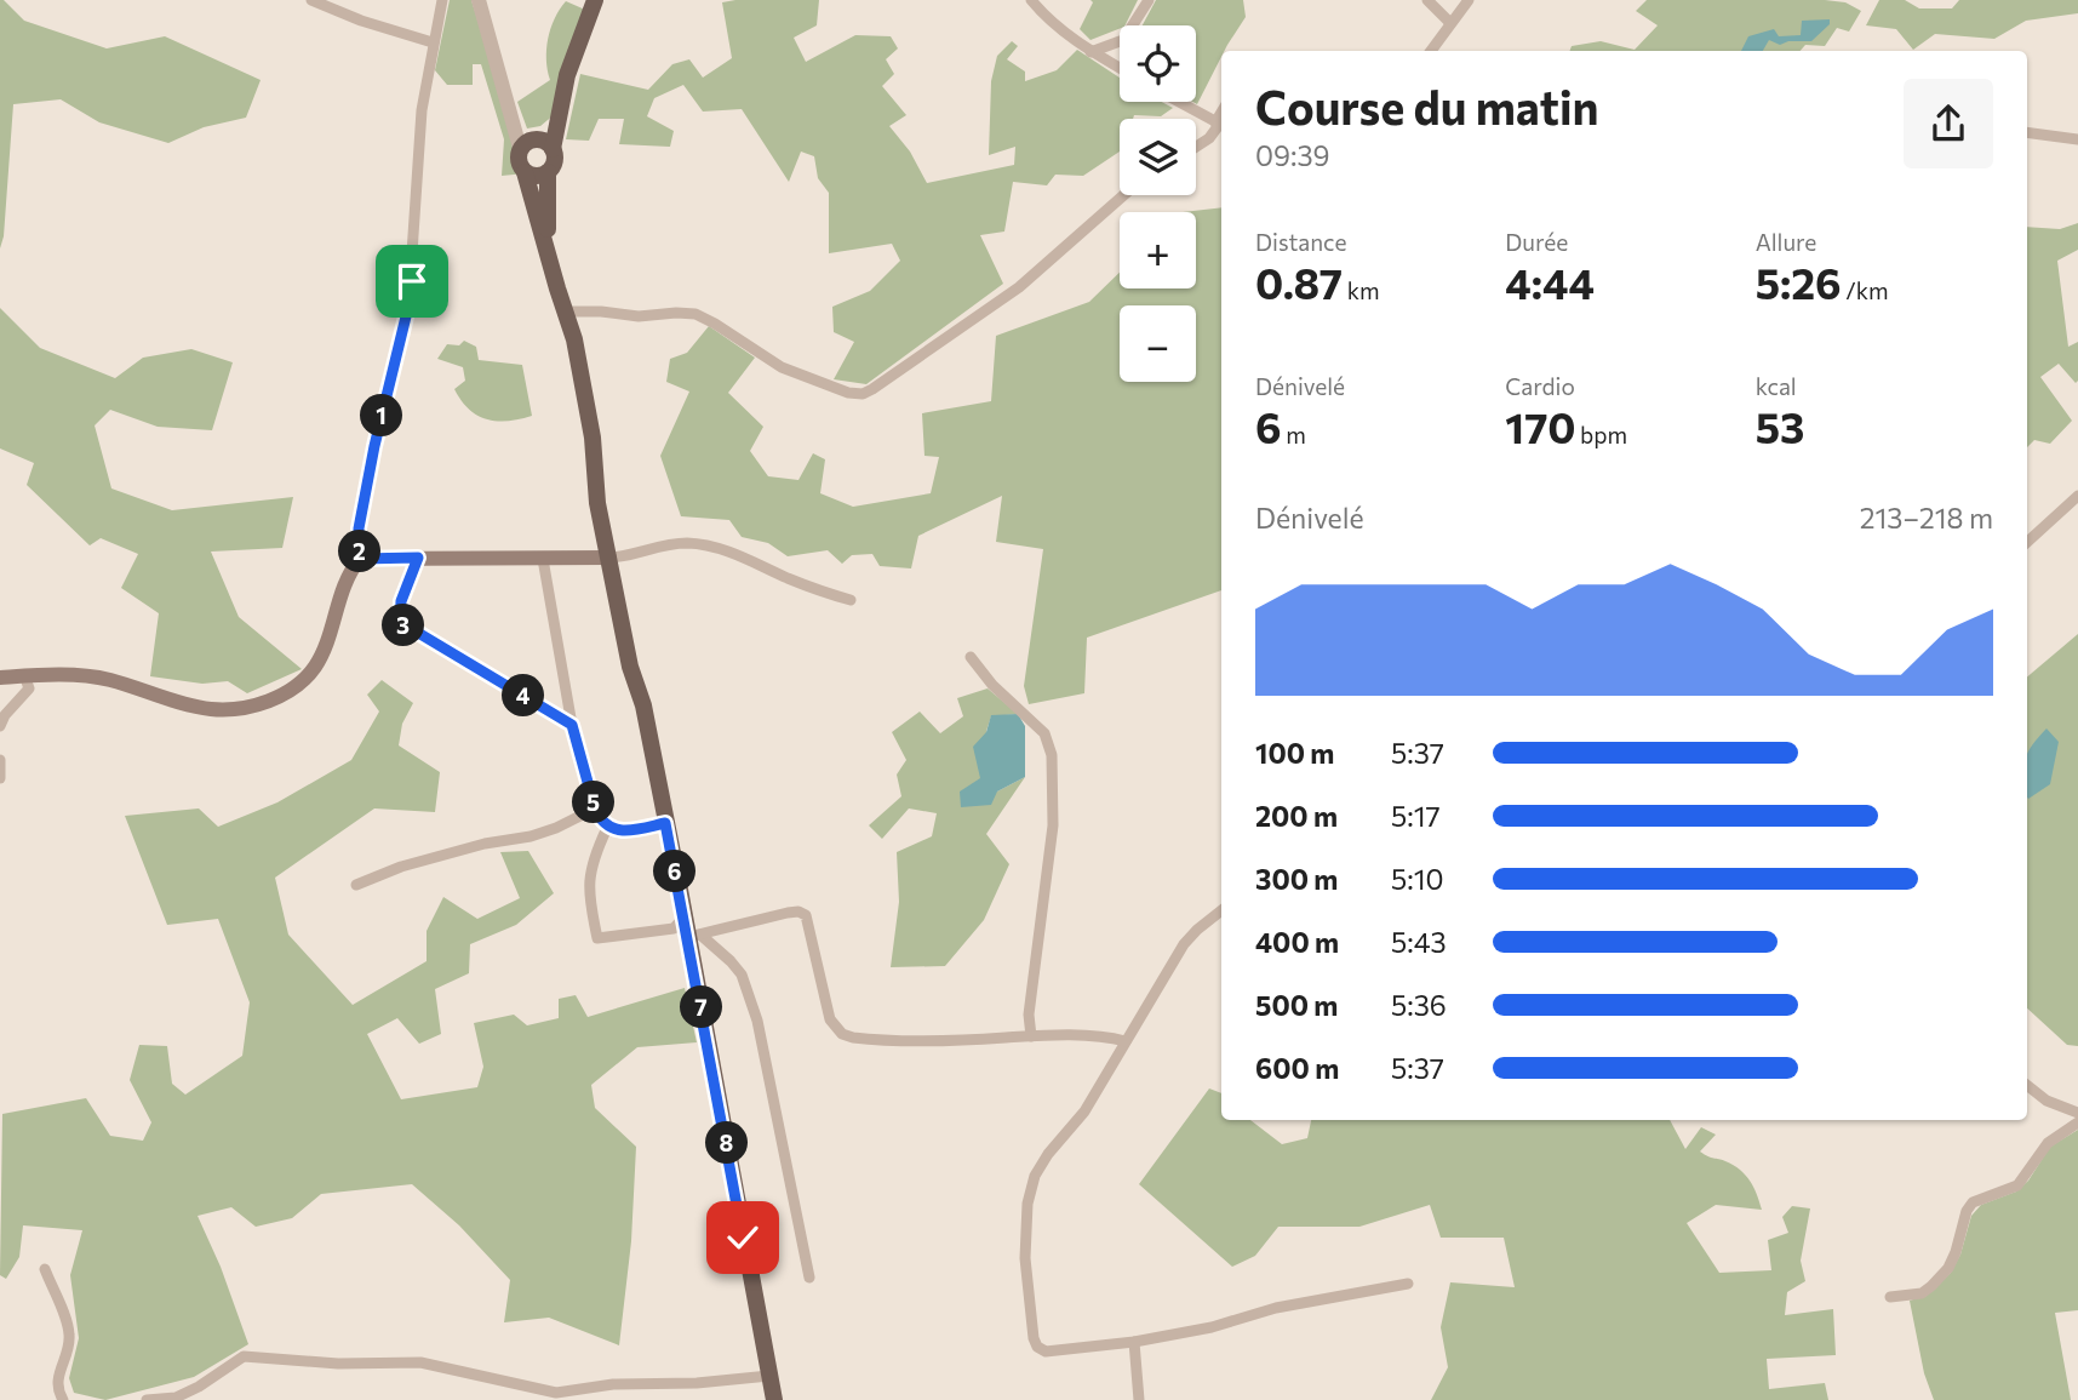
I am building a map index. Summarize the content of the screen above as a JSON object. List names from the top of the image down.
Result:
{
  "page": {
    "map_buttons": ["+", "−"],
    "heading": ["Course du matin", "09:39"],
    "stats": [
      ["Distance", "0.87 km"],
      ["Durée", "4:44"],
      ["Allure", "5:26 /km"],
      ["Dénivelé", "6 m"],
      ["Cardio", "170 bpm"],
      ["kcal", "53"]
    ],
    "pins": [
      "1",
      "2",
      "3",
      "4",
      "5",
      "6",
      "7",
      "8"
    ],
    "chart": ["Dénivelé", "213–218 m"],
    "list": [
      {
        "name": "100 m",
        "note": "5:37"
      },
      {
        "name": "200 m",
        "note": "5:17"
      },
      {
        "name": "300 m",
        "note": "5:10"
      },
      {
        "name": "400 m",
        "note": "5:43"
      },
      {
        "name": "500 m",
        "note": "5:36"
      },
      {
        "name": "600 m",
        "note": "5:37"
      }
    ]
  }
}
